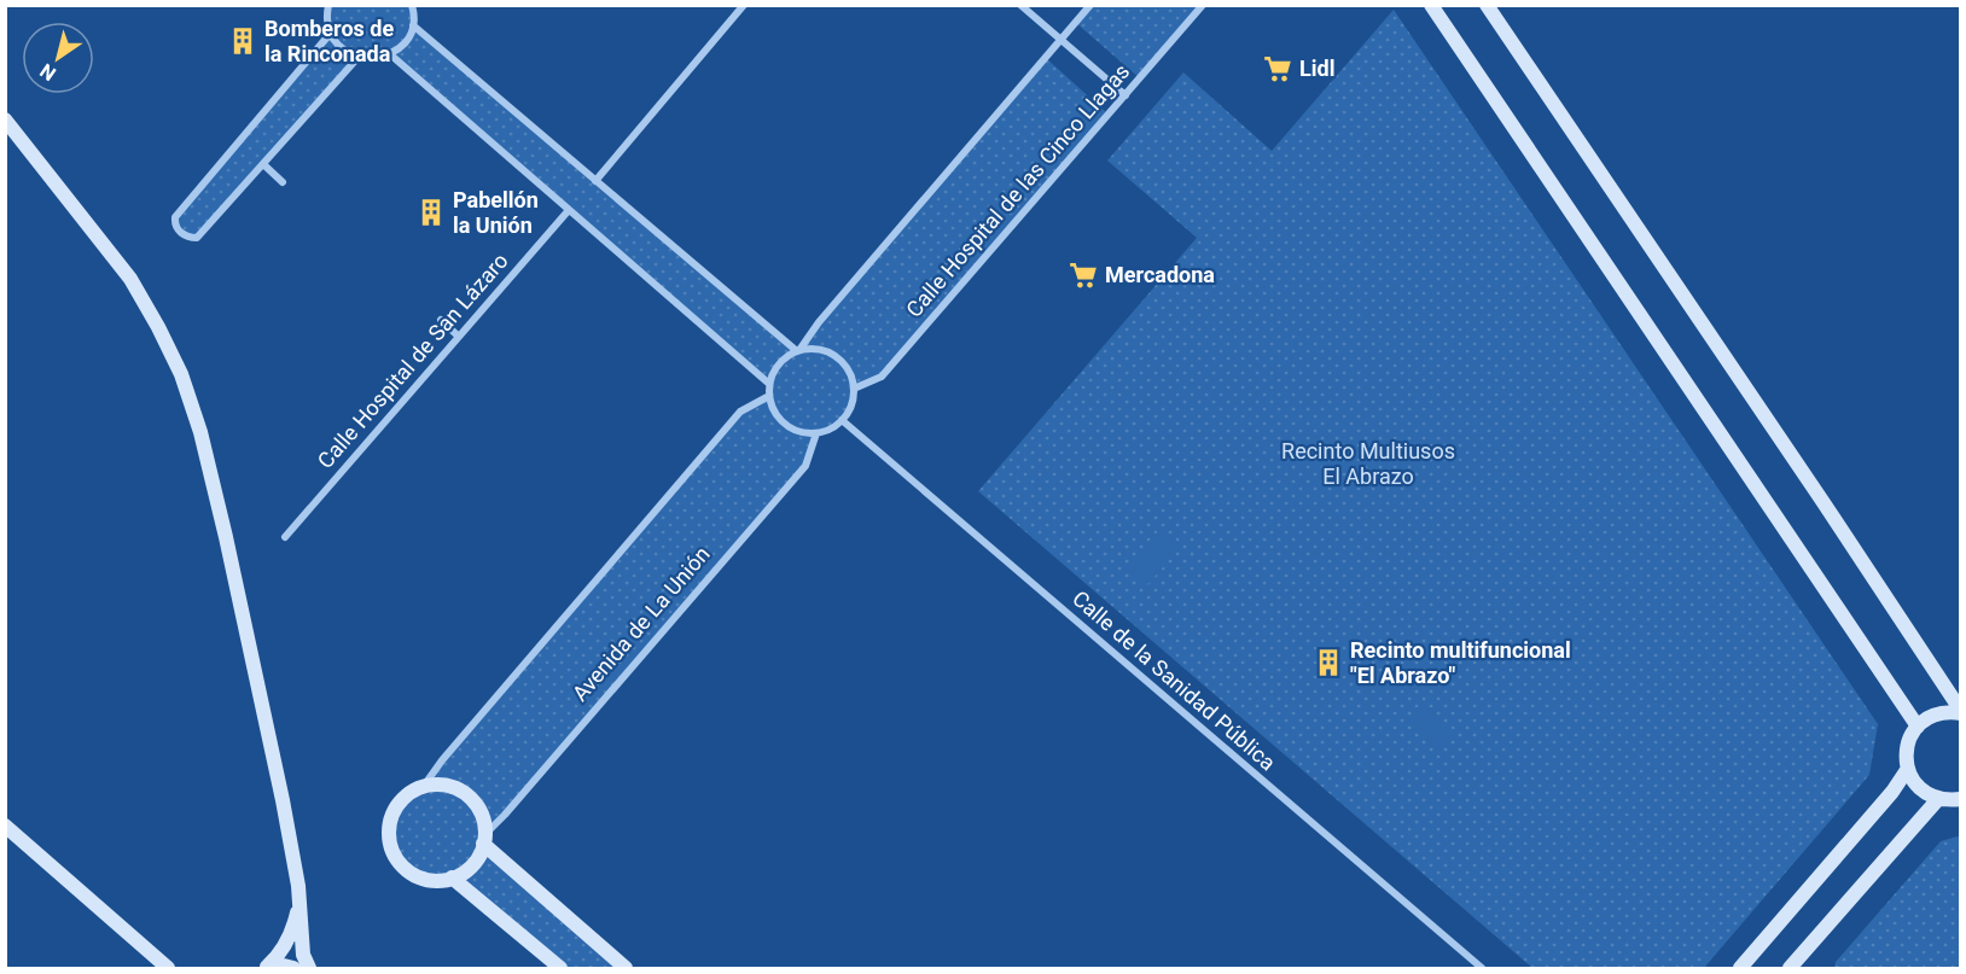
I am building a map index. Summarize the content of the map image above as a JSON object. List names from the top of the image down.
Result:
{
  "streets": {
    "street": [
      "Calle Hospital de las Cinco Llagas",
      "Calle Hospital de San Lázaro",
      "Avenida de La Unión",
      "Calle de la Sanidad Pública"
    ]
  },
  "crossings": [
    ["Calle Hospital de las Cinco Llagas", "Avenida de La Unión"],
    ["Calle Hospital de las Cinco Llagas", "Calle de la Sanidad Pública"],
    ["Avenida de La Unión", "Calle de la Sanidad Pública"]
  ],
  "parks": ["Recinto Multiusos El Abrazo"],
  "places": {
    "building": ["Bomberos de la Rinconada", "Pabellón la Unión", "Recinto multifuncional \"El Abrazo\""],
    "supermarket": ["Lidl", "Mercadona"]
  },
  "north": "bottom left"
}
